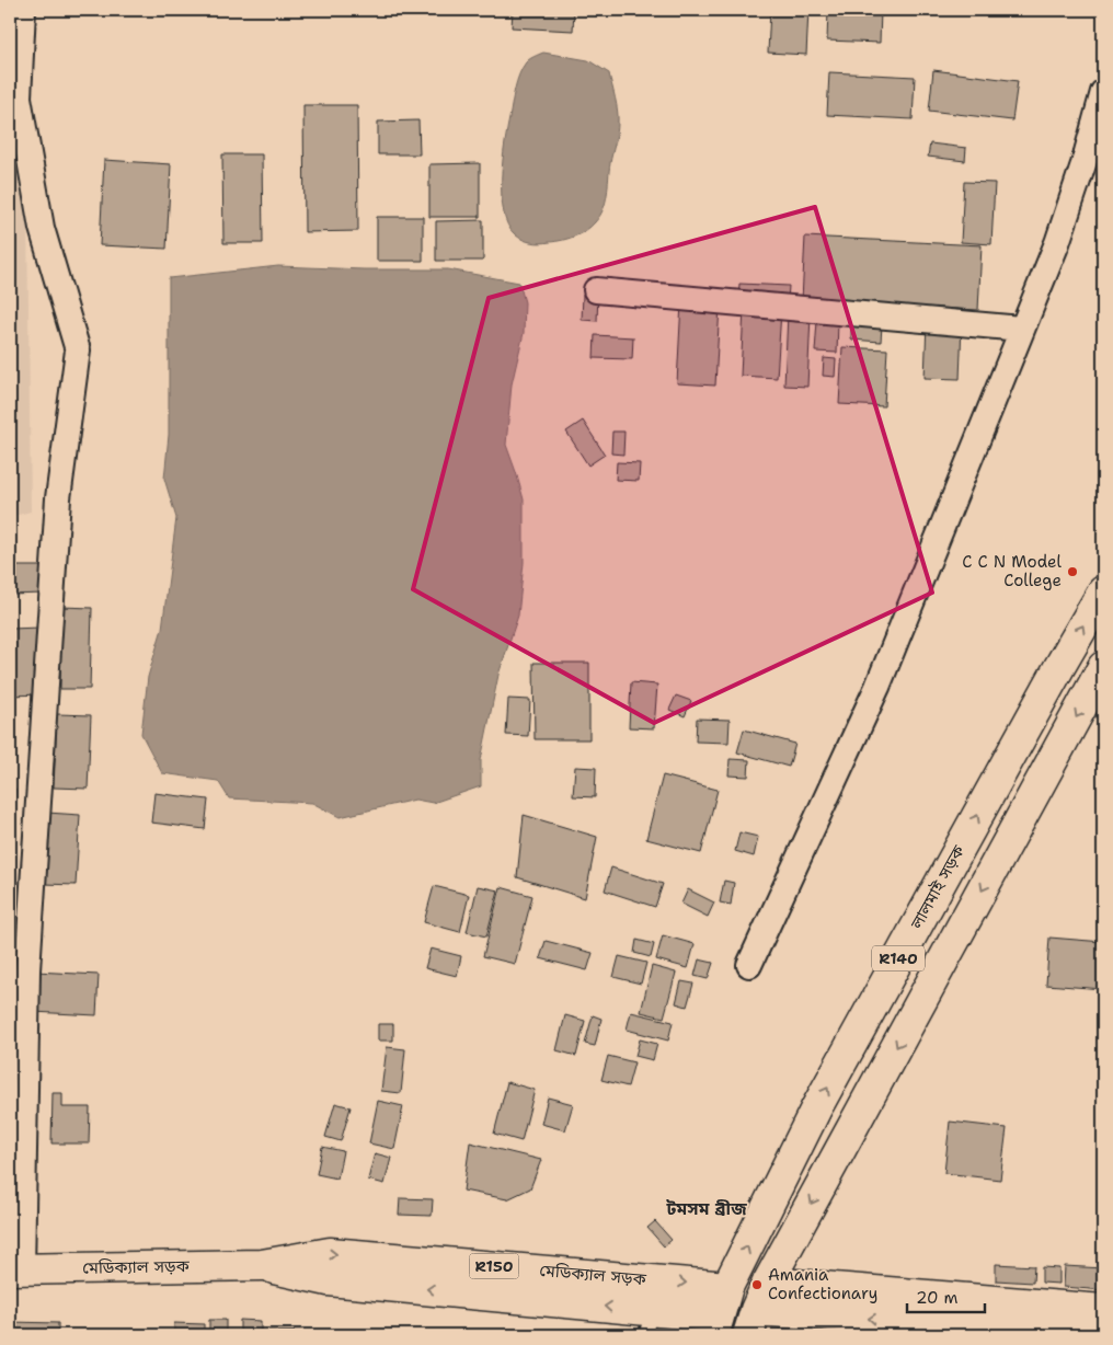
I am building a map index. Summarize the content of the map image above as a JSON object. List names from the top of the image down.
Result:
{
  "streets": {
    "main road": [
      "লালমাই সড়ক",
      "R140",
      "R150",
      "মেডিক্যাল সড়ক"
    ]
  },
  "crossings": [
    ["লালমাই সড়ক", "মেডিক্যাল সড়ক"]
  ],
  "districts": ["টমসম ব্রীজ"],
  "places": ["C C N Model College", "Amania Confectionary"],
  "scale_bar": "20 m"
}
